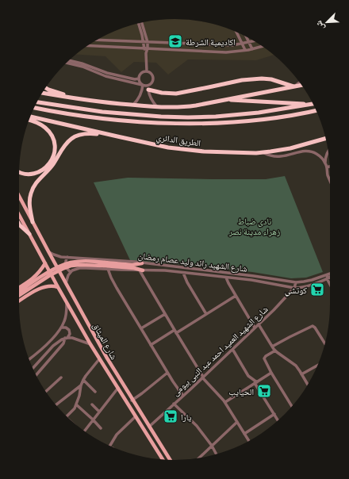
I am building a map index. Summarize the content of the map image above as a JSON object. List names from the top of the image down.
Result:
{
  "streets": {
    "highway": ["الطريق الدائري"],
    "main road": ["شارع الميثاق"],
    "street": ["شارع الشهيد رائد وليد عصام رمضان", "شارع الشهيد العميد احمد عبد النبى بيومى"]
  },
  "crossings": [
    ["شارع الشهيد رائد وليد عصام رمضان", "شارع الميثاق"],
    ["شارع الشهيد رائد وليد عصام رمضان", "شارع الشهيد العميد احمد عبد النبى بيومى"],
    ["شارع الميثاق", "شارع الشهيد العميد احمد عبد النبى بيومى"]
  ],
  "parks": ["نادى ضباط زهراء مدينة نصر"],
  "places": {
    "school or university": ["اكاديمية الشرطة"],
    "supermarket": ["كوتشي", "الحيايب", "يارا"]
  },
  "north": "bottom left"
}
